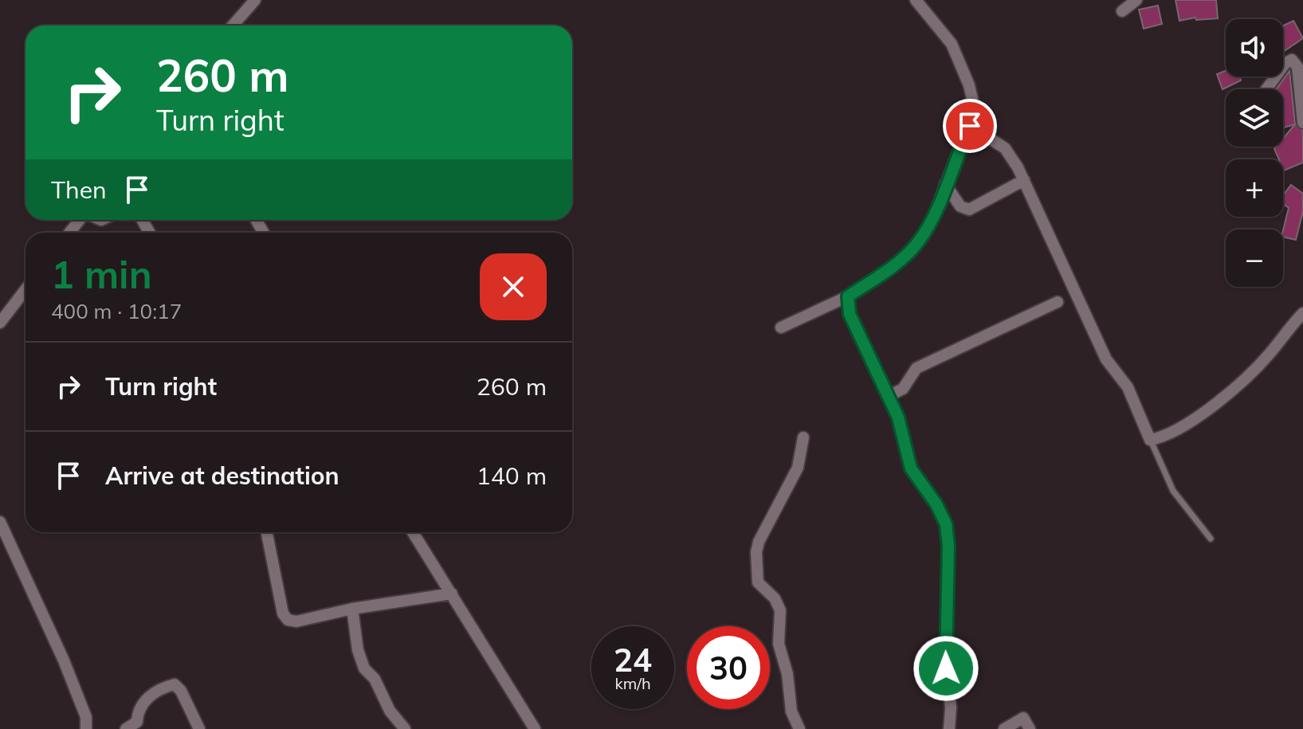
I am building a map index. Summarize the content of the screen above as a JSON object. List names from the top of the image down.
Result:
{
  "page": {
    "map_buttons": ["+", "−"],
    "turn": ["260 m", "Turn right"],
    "then": "Then",
    "heading": ["1 min", "400 m · 10:17"],
    "list": [
      {
        "name": "Turn right",
        "value": "260 m"
      },
      {
        "name": "Arrive at destination",
        "value": "140 m"
      }
    ],
    "speed": "24 km/h",
    "limit": "30"
  }
}
